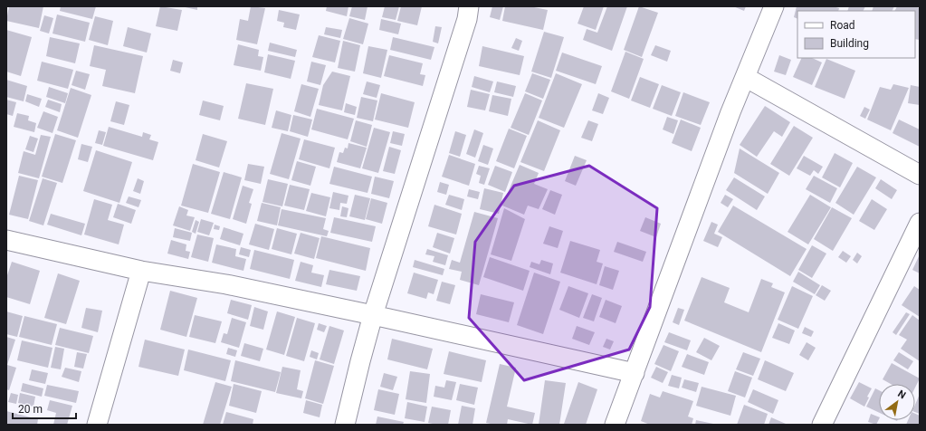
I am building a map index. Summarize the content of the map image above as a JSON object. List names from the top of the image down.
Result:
{
  "legend": ["Road", "Building"],
  "scale_bar": "20 m",
  "north": "top right"
}
